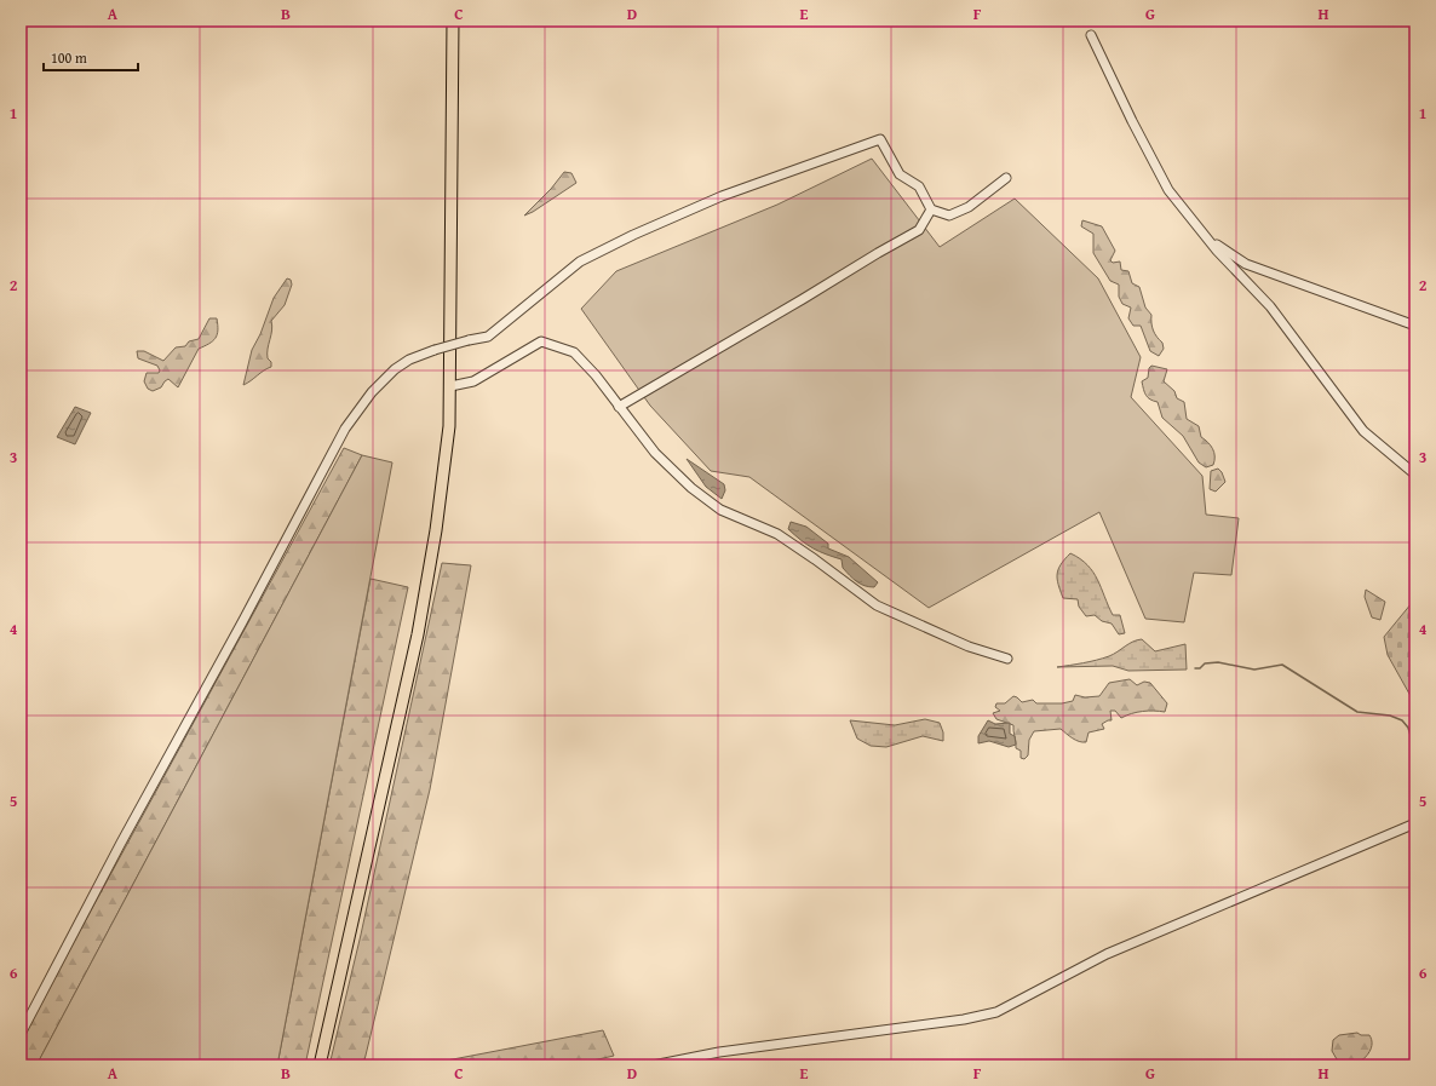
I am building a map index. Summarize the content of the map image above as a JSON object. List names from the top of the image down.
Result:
{
  "scale_bar": "100 m",
  "grid": {
    "columns": [
      "A",
      "B",
      "C",
      "D",
      "E",
      "F",
      "G",
      "H"
    ],
    "rows": [
      "1",
      "2",
      "3",
      "4",
      "5",
      "6"
    ]
  }
}
